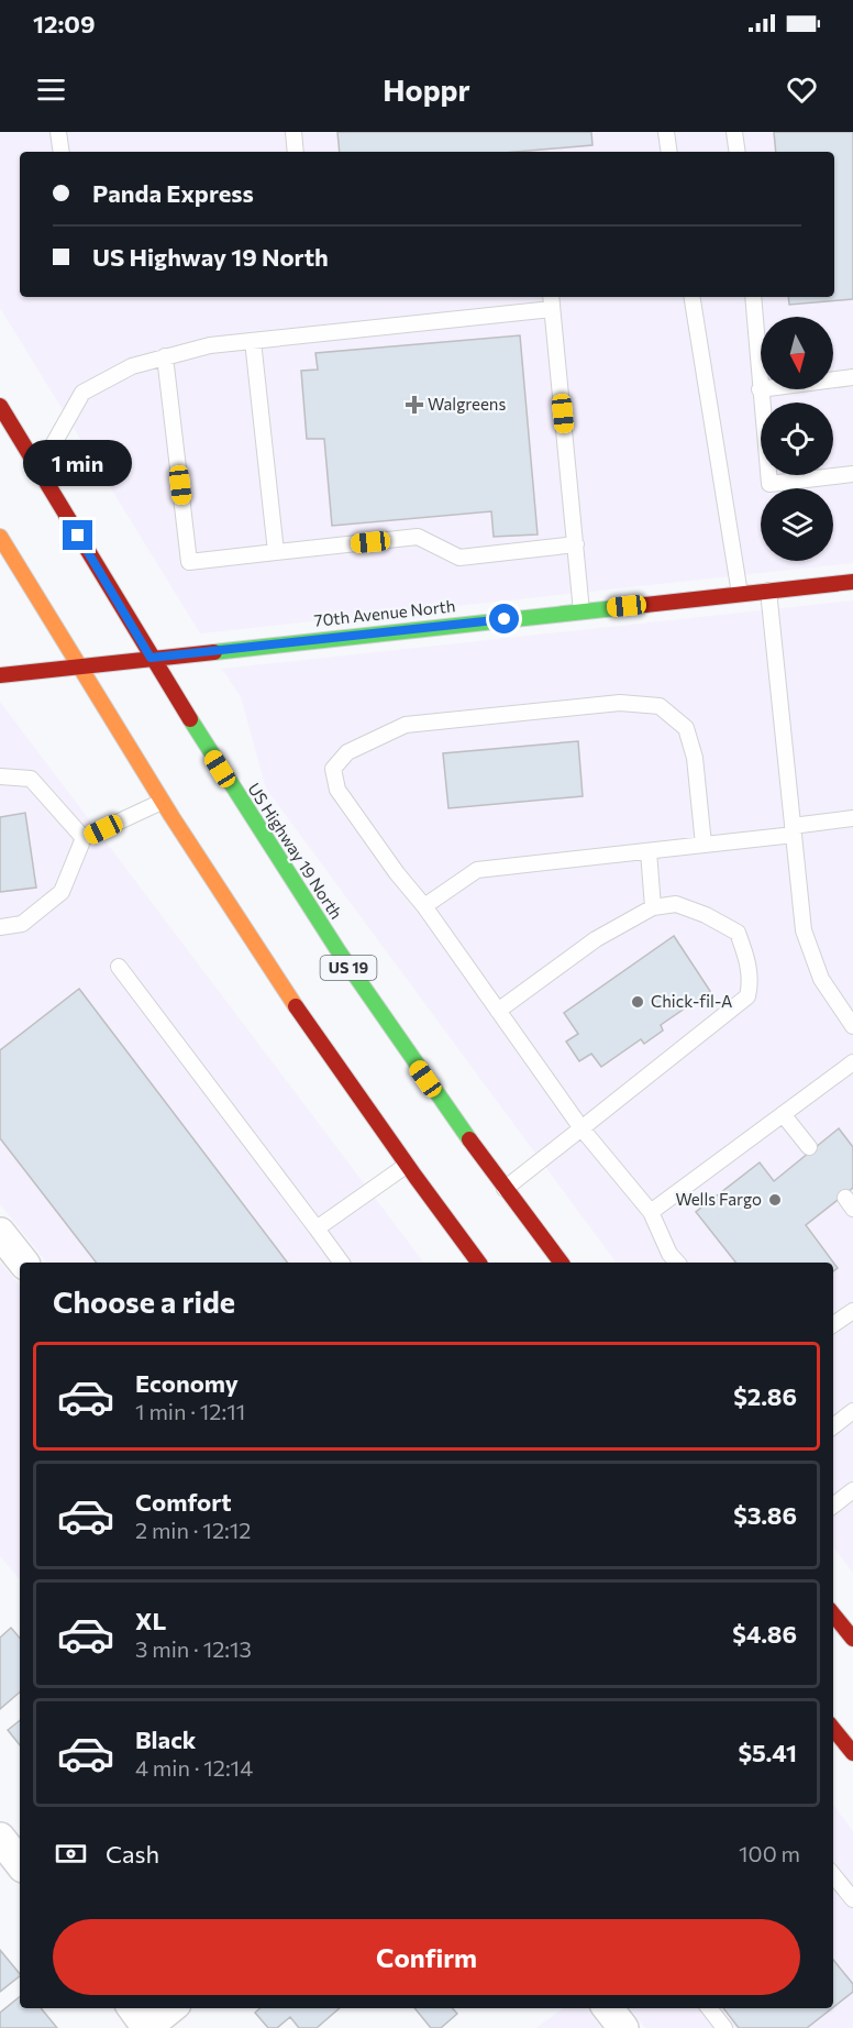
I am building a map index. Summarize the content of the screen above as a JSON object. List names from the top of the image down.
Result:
{
  "streets": {
    "main road": ["70th Avenue North", "US Highway 19 North", "US 19"]
  },
  "crossings": [
    ["70th Avenue North", "US Highway 19 North"]
  ],
  "places": {
    "health": ["Walgreens"],
    "other": ["Chick-fil-A", "Wells Fargo"]
  },
  "north": "bottom",
  "page": {
    "status": "12:09",
    "header": "Hoppr",
    "banner": ["Panda Express", "US Highway 19 North"],
    "bubble": "1 min",
    "heading": "Choose a ride",
    "list": [
      {
        "name": "Economy",
        "note": "1 min · 12:11",
        "value": "$2.86"
      },
      {
        "name": "Comfort",
        "note": "2 min · 12:12",
        "value": "$3.86"
      },
      {
        "name": "XL",
        "note": "3 min · 12:13",
        "value": "$4.86"
      },
      {
        "name": "Black",
        "note": "4 min · 12:14",
        "value": "$5.41"
      }
    ],
    "pay": ["Cash", "100 m"],
    "buttons": "Confirm"
  }
}
